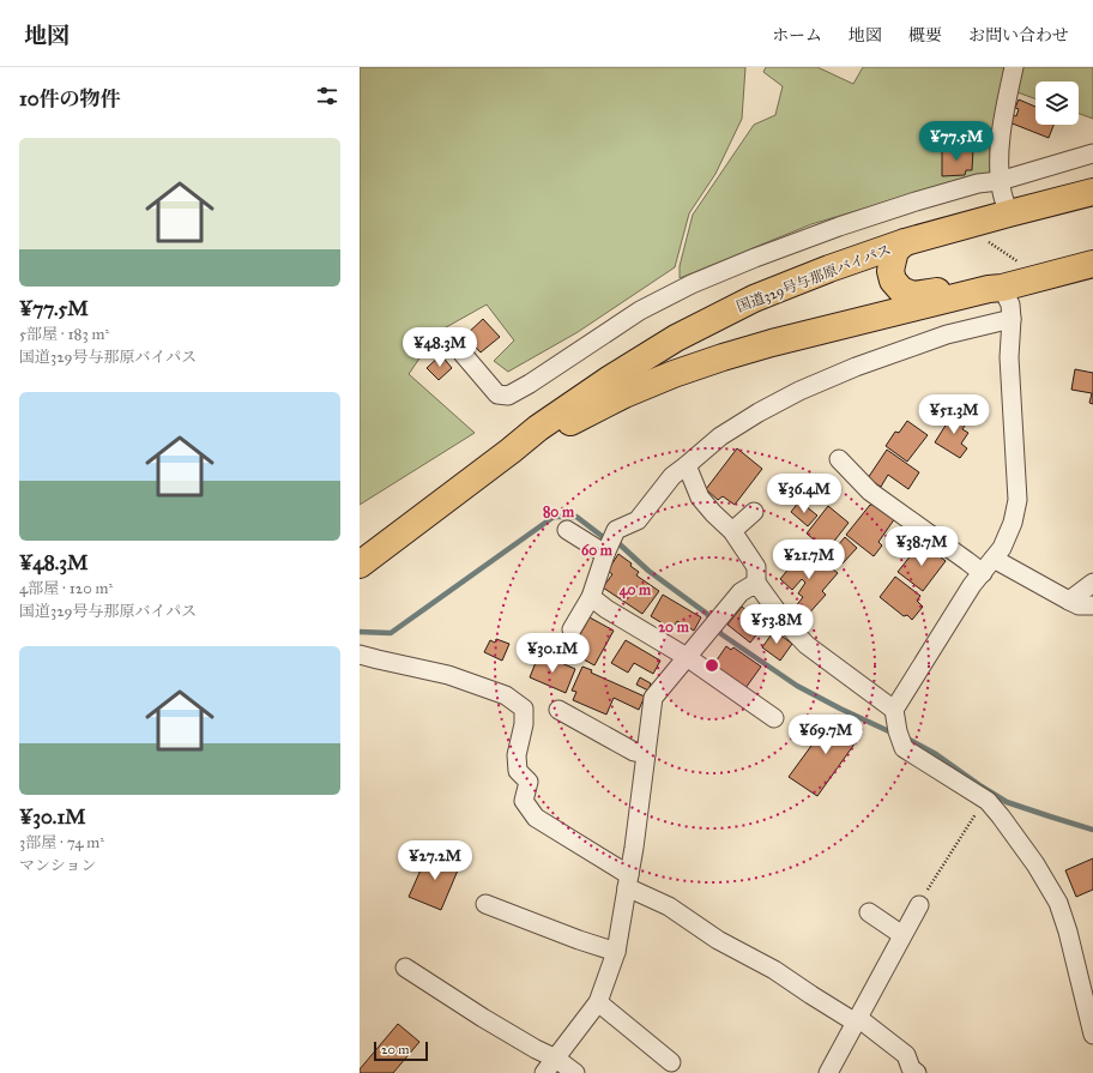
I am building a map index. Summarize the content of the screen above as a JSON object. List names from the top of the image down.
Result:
{
  "streets": {
    "highway": ["国道329号与那原バイパス"]
  },
  "scale_bar": "20 m",
  "page": {
    "header": "地図",
    "nav": [
      "ホーム",
      "地図",
      "概要",
      "お問い合わせ"
    ],
    "heading": "10件の物件",
    "price": [
      "¥77.5M",
      "¥48.3M",
      "¥51.3M",
      "¥36.4M",
      "¥38.7M",
      "¥21.7M",
      "¥53.8M",
      "¥30.1M",
      "¥69.7M",
      "¥27.2M"
    ],
    "list": [
      {
        "name": "¥77.5M",
        "note": "5部屋 · 183 m² · 国道329号与那原バイパス"
      },
      {
        "name": "¥48.3M",
        "note": "4部屋 · 120 m² · 国道329号与那原バイパス"
      },
      {
        "name": "¥30.1M",
        "note": "3部屋 · 74 m² · マンション"
      }
    ],
    "scale": "20 m"
  },
  "rings": [
    "80 m",
    "60 m",
    "40 m",
    "20 m"
  ]
}
